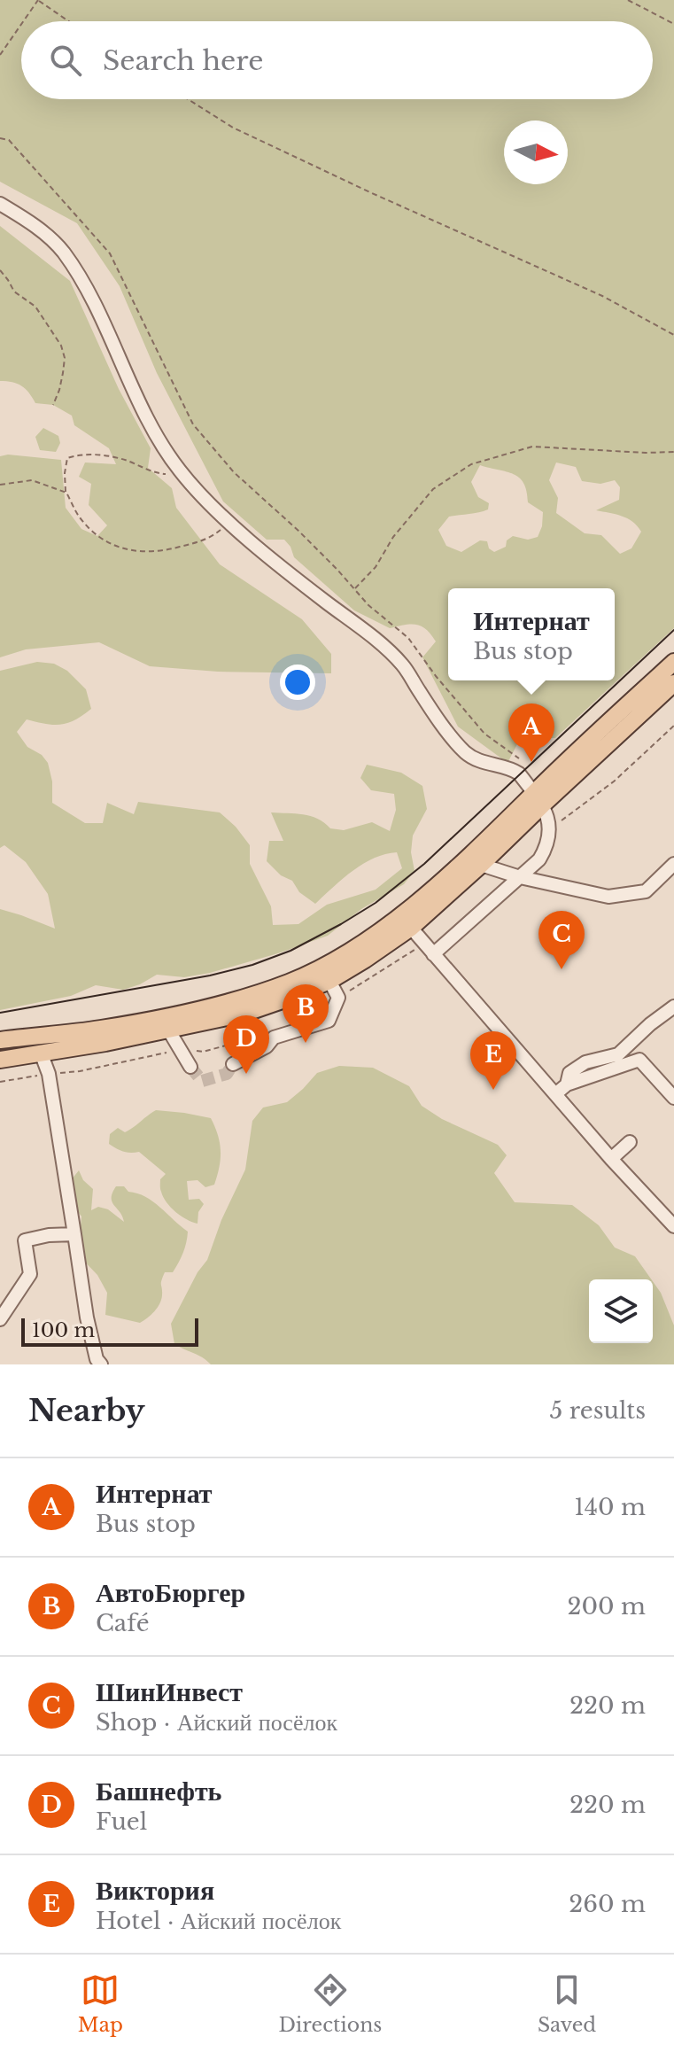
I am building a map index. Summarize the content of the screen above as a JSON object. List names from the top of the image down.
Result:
{
  "scale_bar": "100 m",
  "north": "right",
  "page": {
    "search": "Search here",
    "popup": ["Интернат", "Bus stop"],
    "pins": [
      "A",
      "C",
      "B",
      "D",
      "E"
    ],
    "scale": "100 m",
    "heading": ["Nearby", "5 results"],
    "list": [
      {
        "mark": "A",
        "name": "Интернат",
        "note": "Bus stop",
        "value": "140 m"
      },
      {
        "mark": "B",
        "name": "АвтоБюргер",
        "note": "Café",
        "value": "200 m"
      },
      {
        "mark": "C",
        "name": "ШинИнвест",
        "note": "Shop · Айский посёлок",
        "value": "220 m"
      },
      {
        "mark": "D",
        "name": "Башнефть",
        "note": "Fuel",
        "value": "220 m"
      },
      {
        "mark": "E",
        "name": "Виктория",
        "note": "Hotel · Айский посёлок",
        "value": "260 m"
      }
    ],
    "nav": ["Map", "Directions", "Saved"]
  }
}
